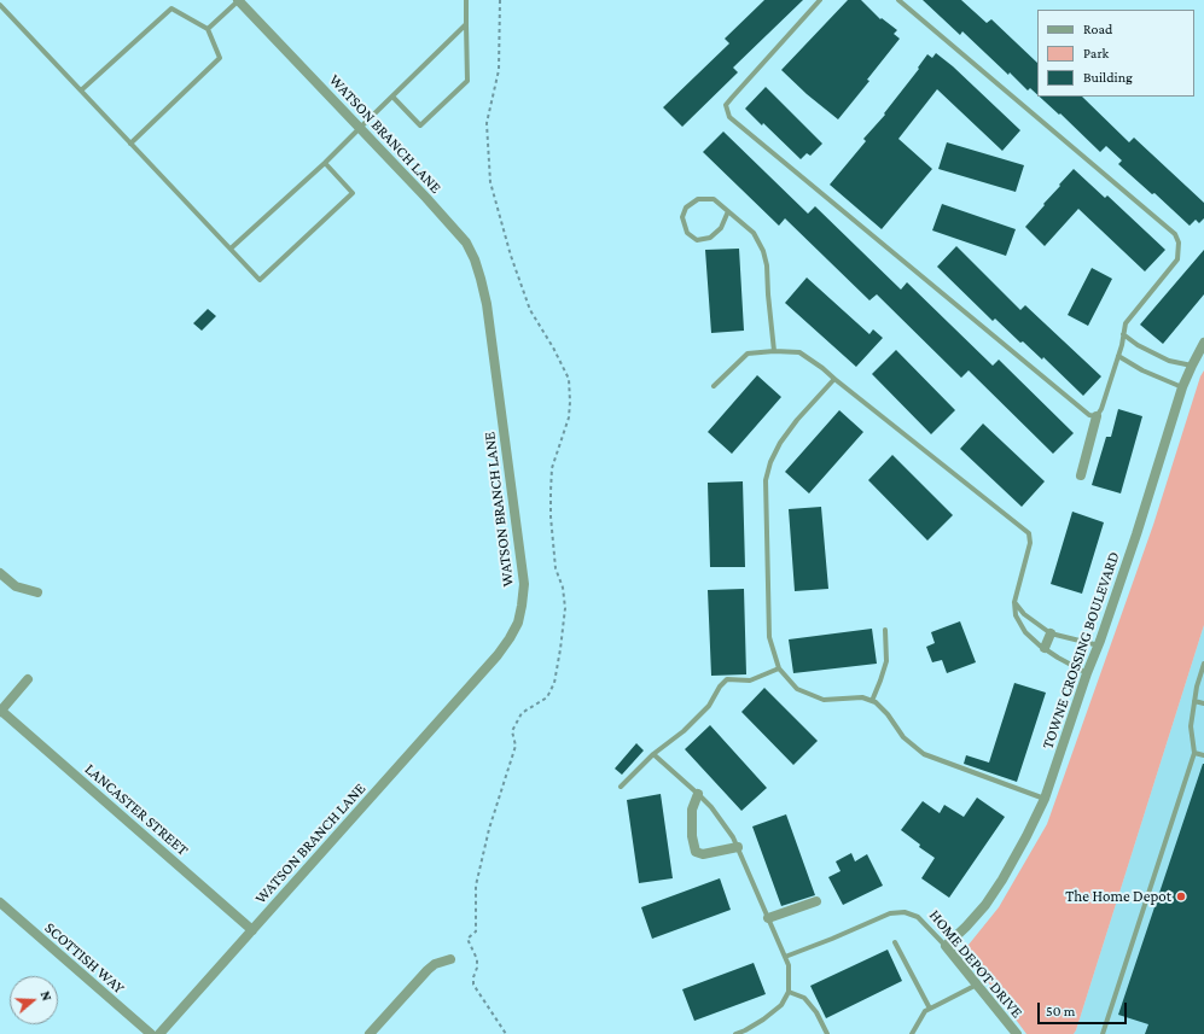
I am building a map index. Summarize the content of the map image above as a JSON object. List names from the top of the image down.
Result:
{
  "streets": {
    "street": [
      "WATSON BRANCH LANE",
      "TOWNE CROSSING BOULEVARD",
      "LANCASTER STREET",
      "SCOTTISH WAY",
      "HOME DEPOT DRIVE"
    ]
  },
  "crossings": [
    ["WATSON BRANCH LANE", "LANCASTER STREET"],
    ["TOWNE CROSSING BOULEVARD", "HOME DEPOT DRIVE"]
  ],
  "places": ["The Home Depot"],
  "legend": ["Road", "Park", "Building"],
  "scale_bar": "50 m",
  "north": "right"
}
